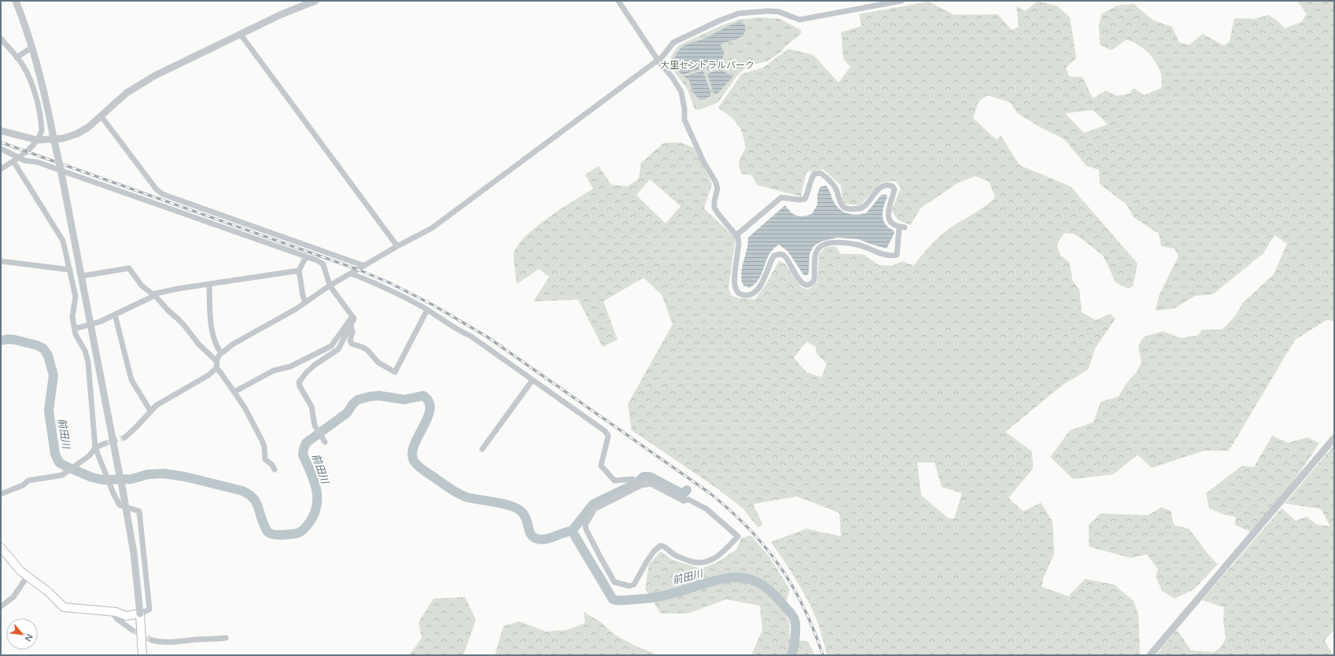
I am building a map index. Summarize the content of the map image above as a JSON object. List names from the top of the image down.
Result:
{
  "water": ["前田川"],
  "parks": ["大里セントラルパーク"],
  "north": "bottom right"
}
